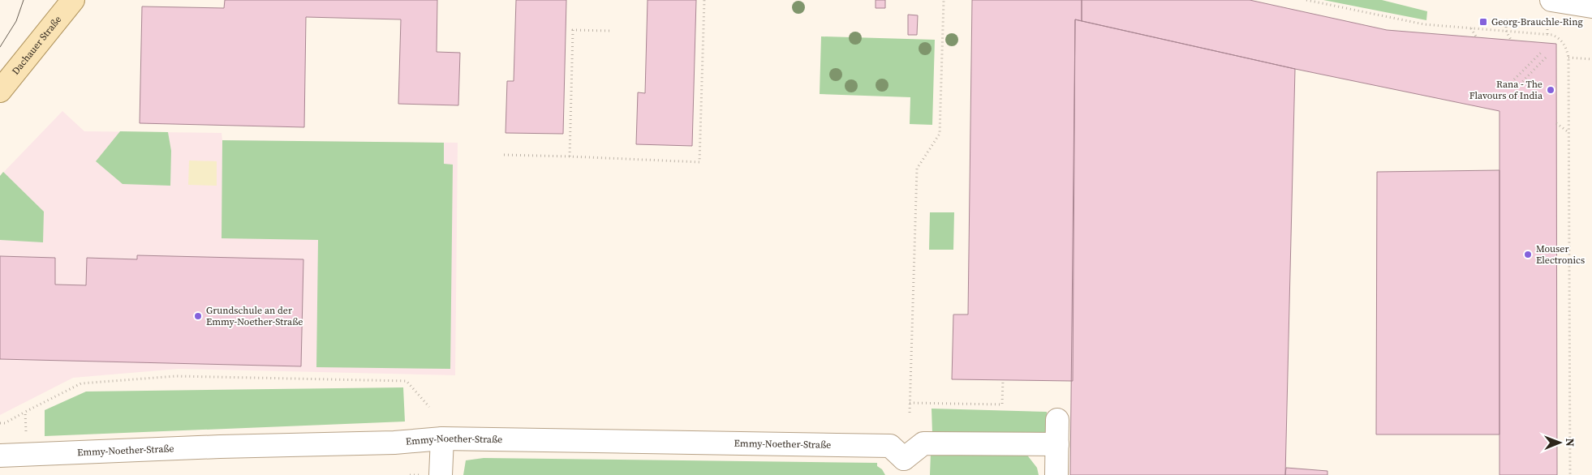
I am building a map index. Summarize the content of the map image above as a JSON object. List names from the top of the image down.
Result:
{
  "streets": {
    "main road": ["Dachauer Straße"],
    "street": ["Emmy-Noether-Straße"]
  },
  "places": {
    "transit": ["Georg-Brauchle-Ring"],
    "other": ["Rana - The Flavours of India", "Mouser Electronics", "Grundschule an der Emmy-Noether-Straße"]
  },
  "north": "right"
}
